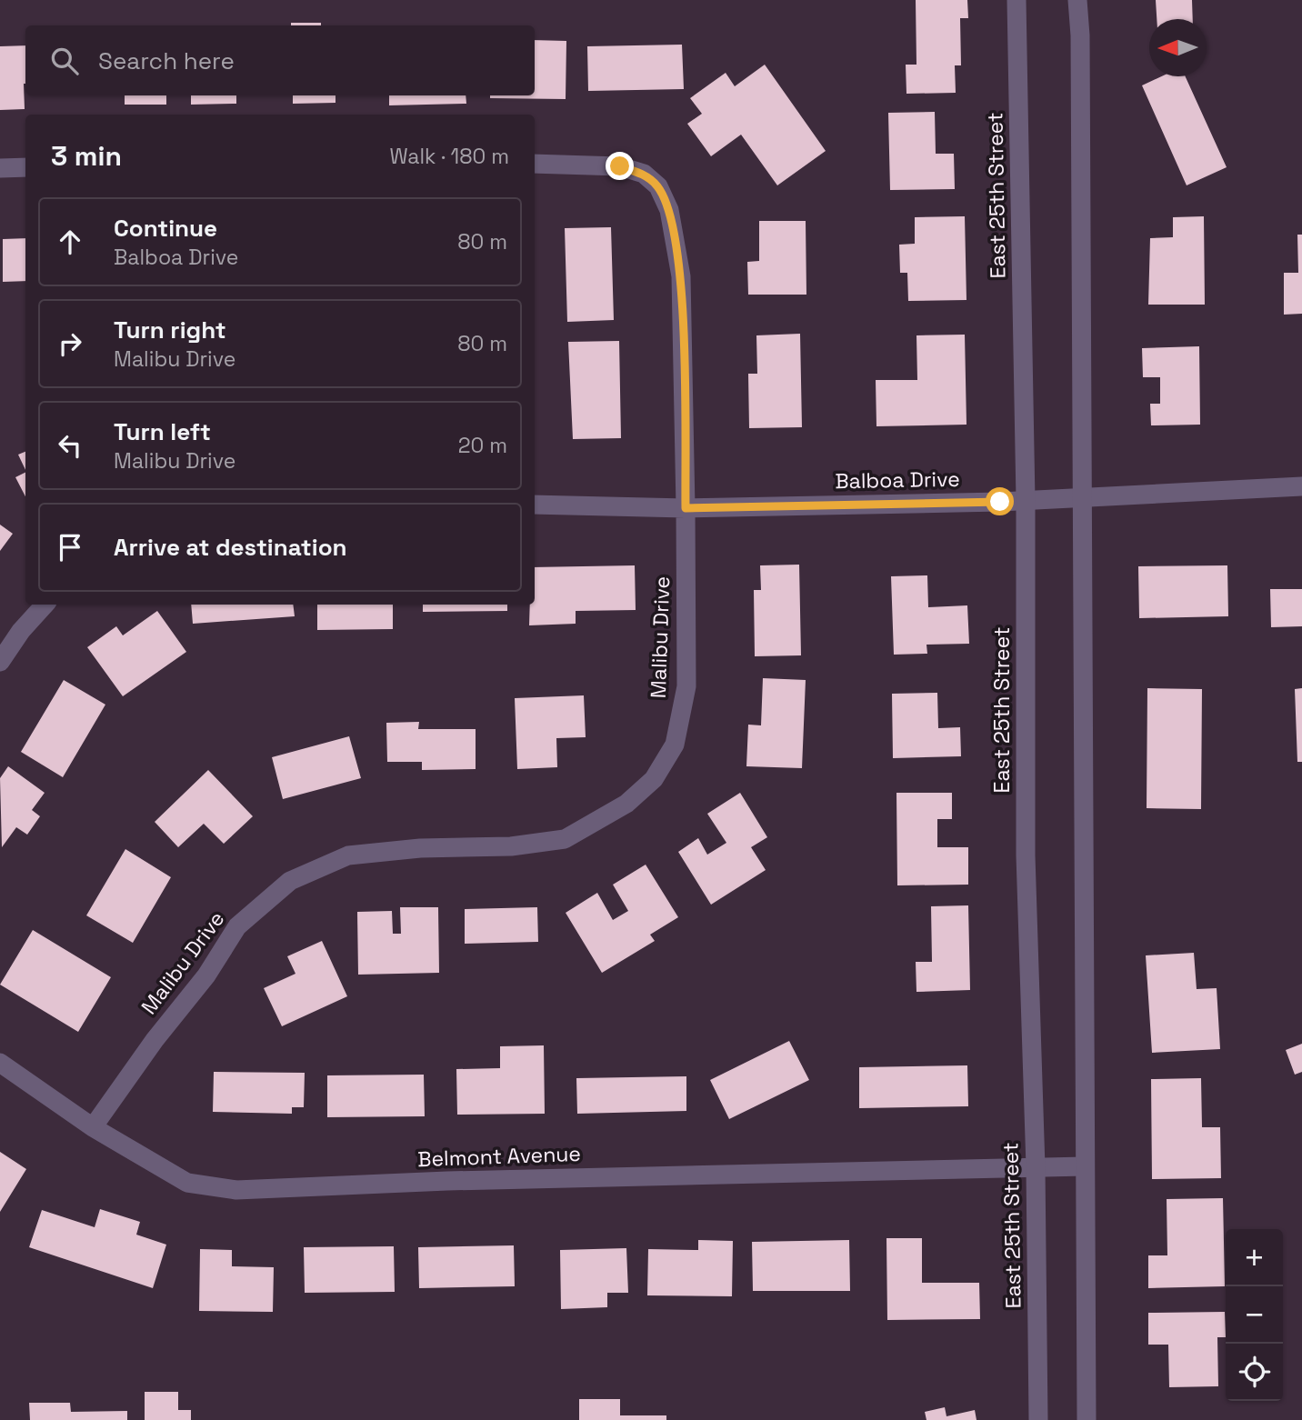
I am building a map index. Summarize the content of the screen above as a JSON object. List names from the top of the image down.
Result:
{
  "streets": {
    "street": [
      "East 25th Street",
      "Balboa Drive",
      "Malibu Drive",
      "Belmont Avenue"
    ]
  },
  "crossings": [
    ["East 25th Street", "Balboa Drive"],
    ["East 25th Street", "Belmont Avenue"],
    ["Balboa Drive", "Malibu Drive"],
    ["Malibu Drive", "Belmont Avenue"]
  ],
  "north": "left",
  "page": {
    "search": "Search here",
    "heading": ["3 min", "Walk · 180 m"],
    "list": [
      ["Continue", "Balboa Drive", "80 m"],
      ["Turn right", "Malibu Drive", "80 m"],
      ["Turn left", "Malibu Drive", "20 m"],
      "Arrive at destination"
    ],
    "map_buttons": ["+", "−"]
  }
}
